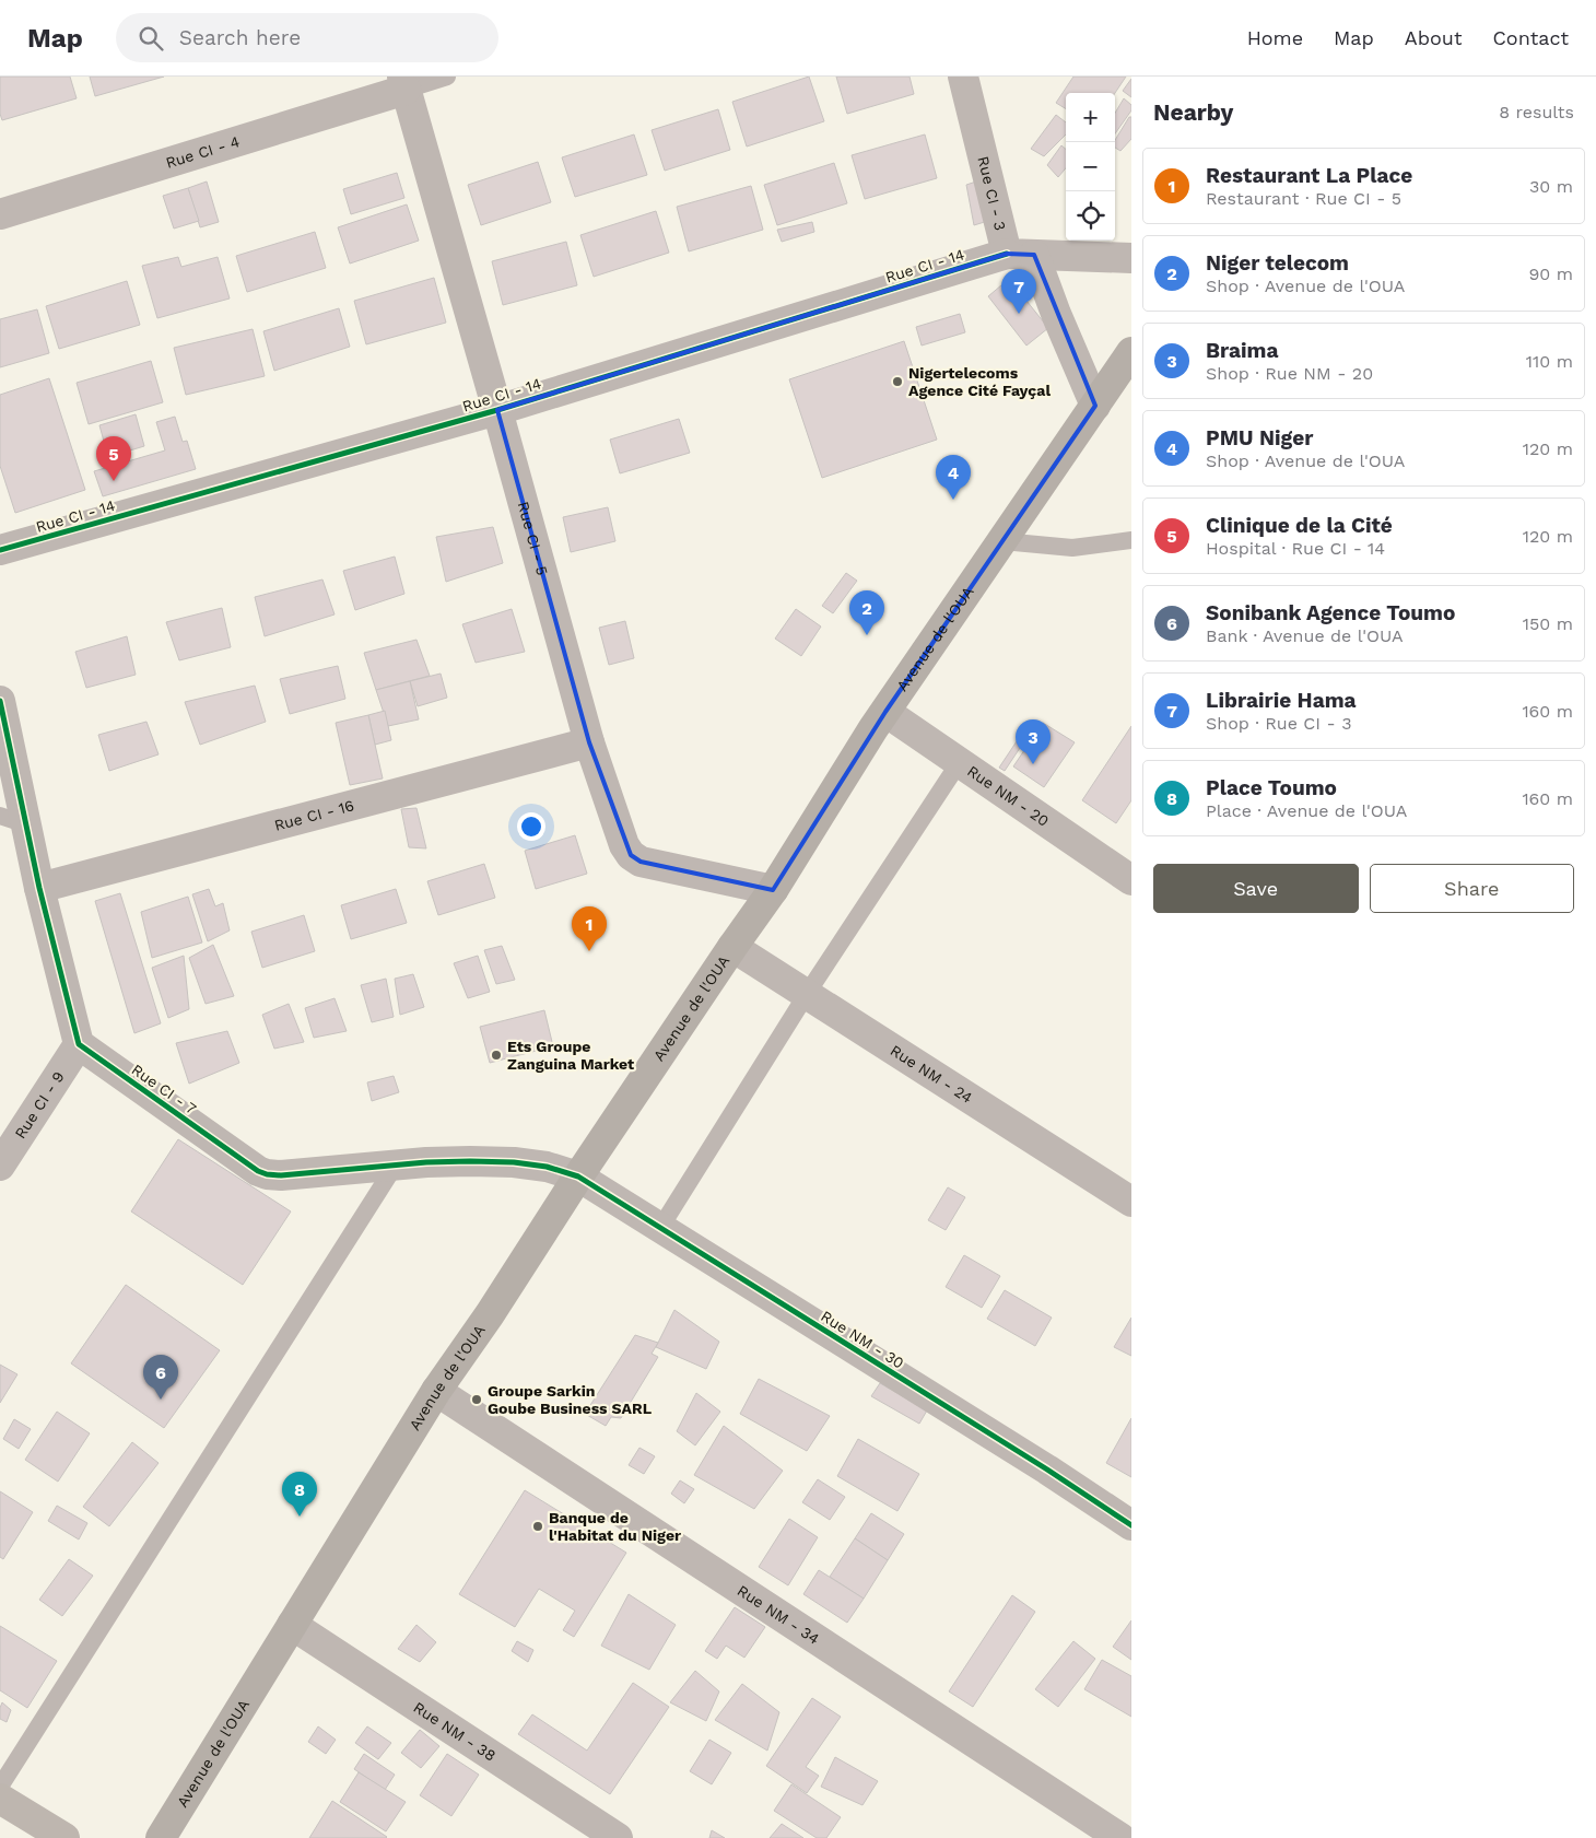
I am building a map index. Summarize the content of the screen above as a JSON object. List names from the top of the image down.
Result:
{
  "streets": {
    "main road": ["Avenue de l'OUA"],
    "street": [
      "Rue CI - 4",
      "Rue CI - 3",
      "Rue CI - 14",
      "Rue CI - 5",
      "Rue NM - 20",
      "Rue CI - 16",
      "Rue NM - 24",
      "Rue CI - 7",
      "Rue CI - 9",
      "Rue NM - 30",
      "Rue NM - 34",
      "Rue NM - 38"
    ]
  },
  "crossings": [
    ["Rue CI - 4", "Rue CI - 5"],
    ["Rue CI - 3", "Rue CI - 14"],
    ["Rue CI - 3", "Avenue de l'OUA"],
    ["Rue CI - 14", "Rue CI - 5"],
    ["Rue CI - 5", "Avenue de l'OUA"],
    ["Rue CI - 5", "Rue CI - 16"],
    ["Avenue de l'OUA", "Rue NM - 20"],
    ["Avenue de l'OUA", "Rue NM - 24"],
    ["Avenue de l'OUA", "Rue CI - 7"],
    ["Avenue de l'OUA", "Rue NM - 30"],
    ["Avenue de l'OUA", "Rue NM - 34"],
    ["Avenue de l'OUA", "Rue NM - 38"],
    ["Rue CI - 7", "Rue CI - 9"],
    ["Rue CI - 7", "Rue NM - 30"]
  ],
  "places": [
    "Nigertelecoms Agence Cité Fayçal",
    "Ets Groupe Zanguina Market",
    "Groupe Sarkin Goube Business SARL",
    "Banque de l'Habitat du Niger"
  ],
  "page": {
    "header": "Map",
    "search": "Search here",
    "nav": [
      "Home",
      "Map",
      "About",
      "Contact"
    ],
    "heading": ["Nearby", "8 results"],
    "map_buttons": ["+", "−"],
    "list": [
      {
        "mark": "1",
        "name": "Restaurant La Place",
        "note": "Restaurant · Rue CI - 5",
        "value": "30 m"
      },
      {
        "mark": "2",
        "name": "Niger telecom",
        "note": "Shop · Avenue de l'OUA",
        "value": "90 m"
      },
      {
        "mark": "3",
        "name": "Braima",
        "note": "Shop · Rue NM - 20",
        "value": "110 m"
      },
      {
        "mark": "4",
        "name": "PMU Niger",
        "note": "Shop · Avenue de l'OUA",
        "value": "120 m"
      },
      {
        "mark": "5",
        "name": "Clinique de la Cité",
        "note": "Hospital · Rue CI - 14",
        "value": "120 m"
      },
      {
        "mark": "6",
        "name": "Sonibank Agence Toumo",
        "note": "Bank · Avenue de l'OUA",
        "value": "150 m"
      },
      {
        "mark": "7",
        "name": "Librairie Hama",
        "note": "Shop · Rue CI - 3",
        "value": "160 m"
      },
      {
        "mark": "8",
        "name": "Place Toumo",
        "note": "Place · Avenue de l'OUA",
        "value": "160 m"
      }
    ],
    "pins": [
      "7",
      "5",
      "4",
      "2",
      "3",
      "1",
      "6",
      "8"
    ],
    "buttons": ["Save", "Share"]
  }
}
